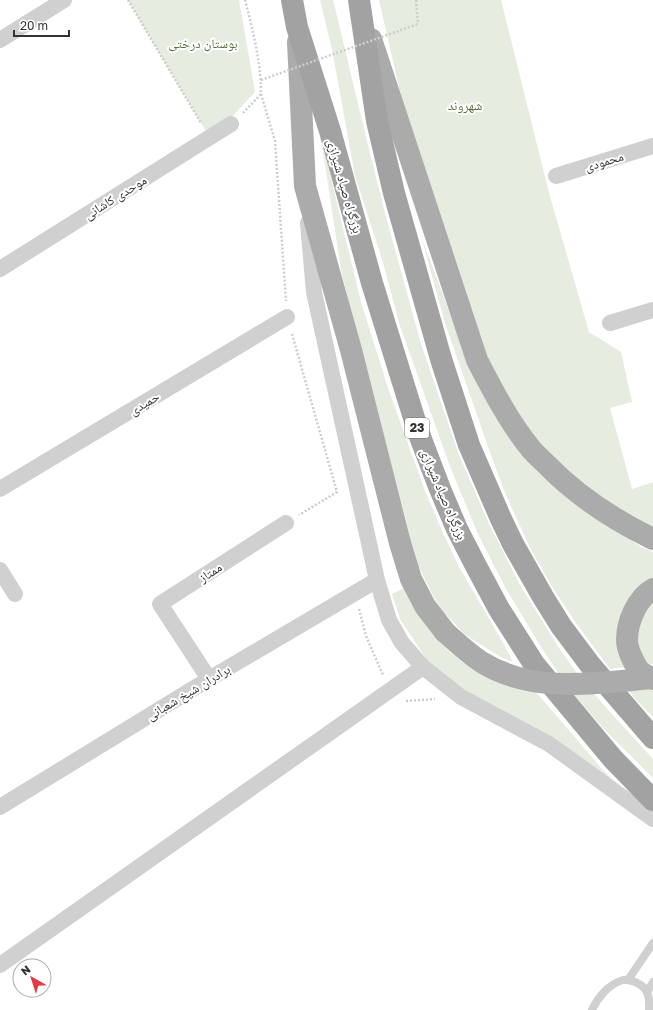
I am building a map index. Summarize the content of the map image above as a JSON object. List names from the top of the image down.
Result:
{
  "streets": {
    "highway": ["بزرگراه صیاد شیرازی", "23"],
    "street": [
      "محمودی",
      "موحدی کاشانی",
      "حمیدی",
      "ممتاز",
      "برادران شیخ شعبانی"
    ]
  },
  "crossings": [
    ["ممتاز", "برادران شیخ شعبانی"]
  ],
  "parks": ["بوستان درختی", "شهروند"],
  "scale_bar": "20 m",
  "north": "top left"
}
